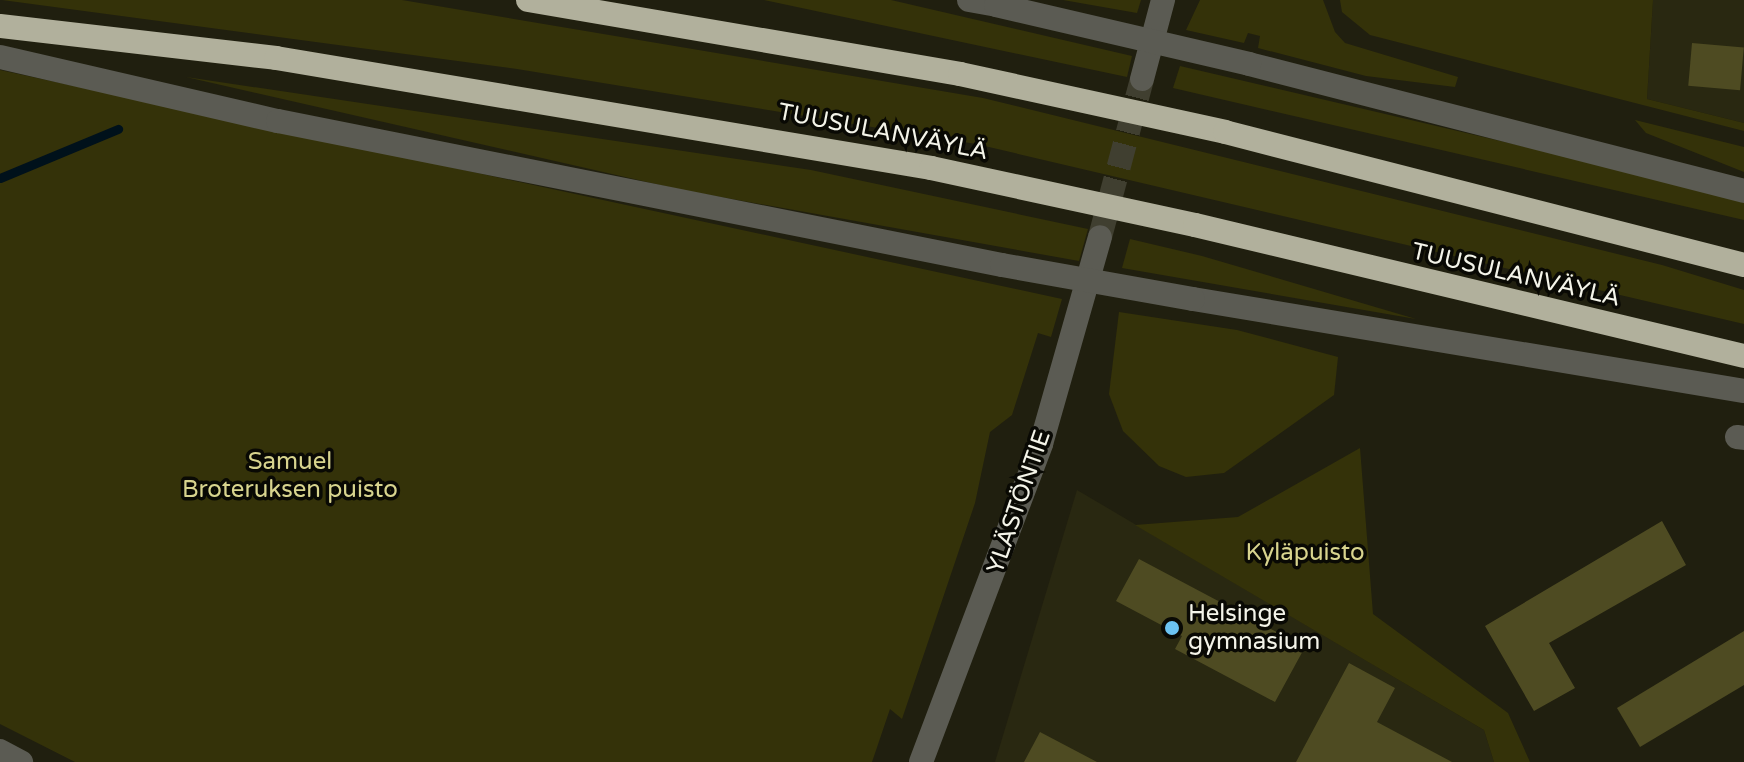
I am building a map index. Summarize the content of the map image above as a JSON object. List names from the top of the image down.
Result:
{
  "streets": {
    "highway": ["TUUSULANVÄYLÄ"],
    "street": ["YLÄSTÖNTIE"]
  },
  "parks": ["Samuel Broteruksen puisto", "Kyläpuisto"],
  "places": ["Helsinge gymnasium"]
}
